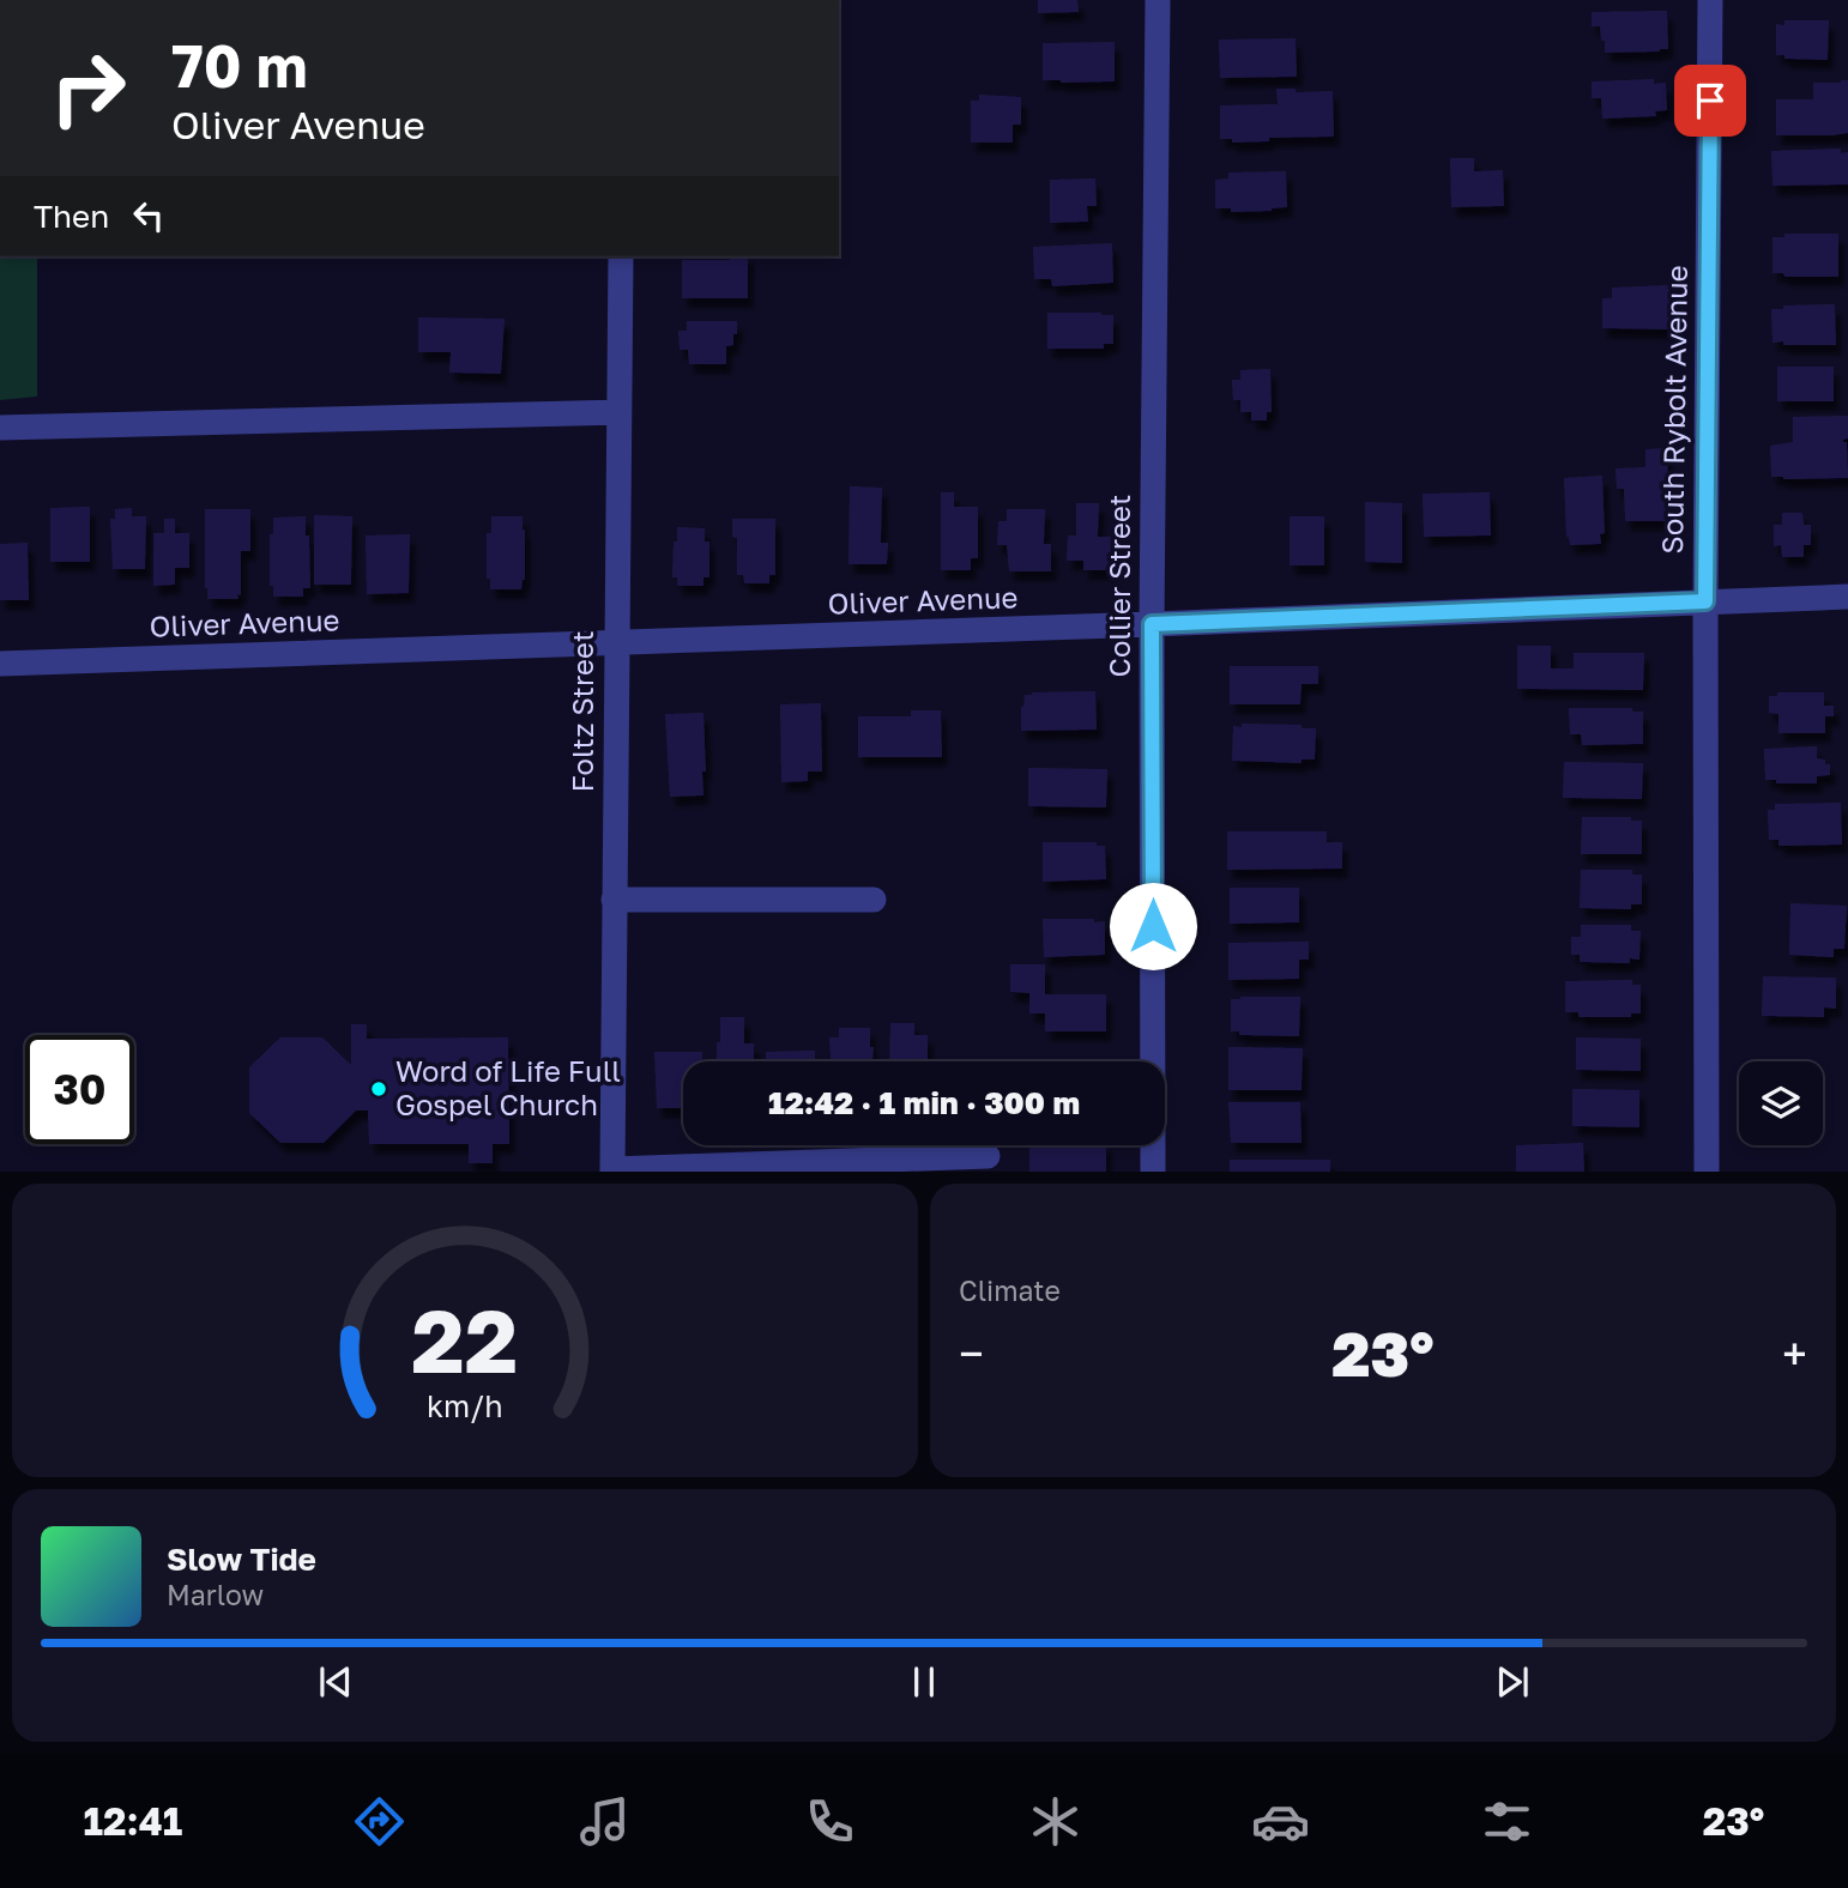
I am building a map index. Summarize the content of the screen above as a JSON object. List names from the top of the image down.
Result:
{
  "streets": {
    "street": [
      "South Rybolt Avenue",
      "Collier Street",
      "Oliver Avenue",
      "Foltz Street"
    ]
  },
  "crossings": [
    ["South Rybolt Avenue", "Oliver Avenue"],
    ["Collier Street", "Oliver Avenue"],
    ["Oliver Avenue", "Foltz Street"]
  ],
  "places": ["Word of Life Full Gospel Church"],
  "page": {
    "turn": ["70 m", "Oliver Avenue"],
    "then": "Then",
    "limit": "30",
    "trip": "12:42 · 1 min · 300 m",
    "tile": "Climate",
    "heat": ["−", "23°", "+"],
    "song": ["Slow Tide", "Marlow"],
    "tabs": ["12:41", "23°"],
    "gauge": ["22", "km/h"]
  }
}
